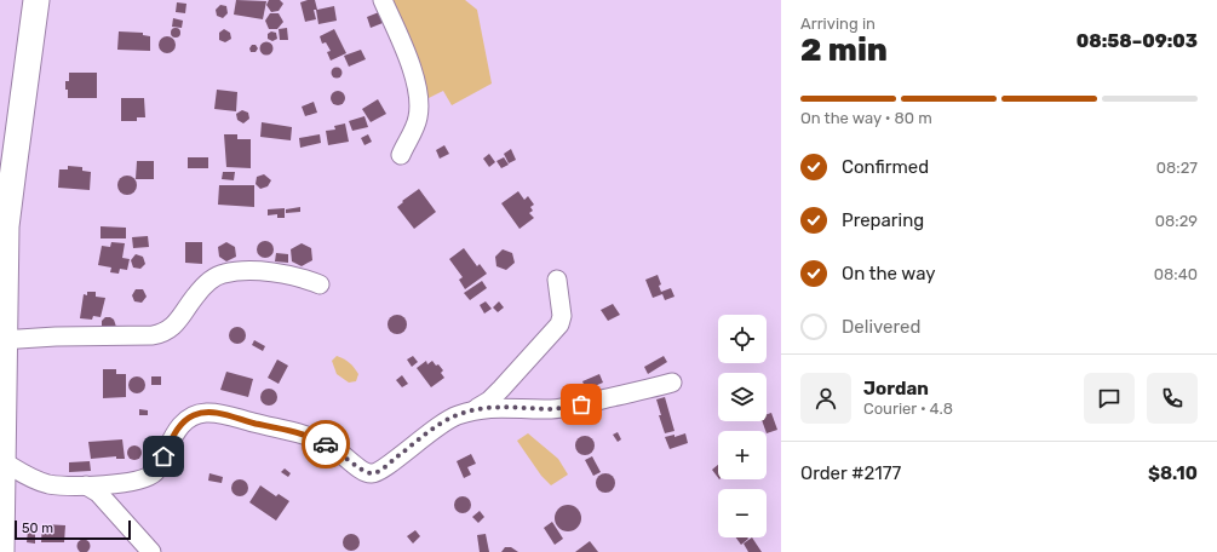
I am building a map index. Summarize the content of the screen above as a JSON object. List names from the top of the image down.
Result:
{
  "scale_bar": "50 m",
  "page": {
    "heading": ["2 min", "Arriving in", "08:58–09:03"],
    "panel": [
      "Jordan",
      "Courier · 4.8",
      "Order #2177",
      "$8.10"
    ],
    "bar": "On the way · 80 m",
    "list": [
      ["Confirmed", "08:27"],
      ["Preparing", "08:29"],
      ["On the way", "08:40"],
      "Delivered"
    ],
    "map_buttons": ["+", "−"],
    "scale": "50 m"
  }
}
